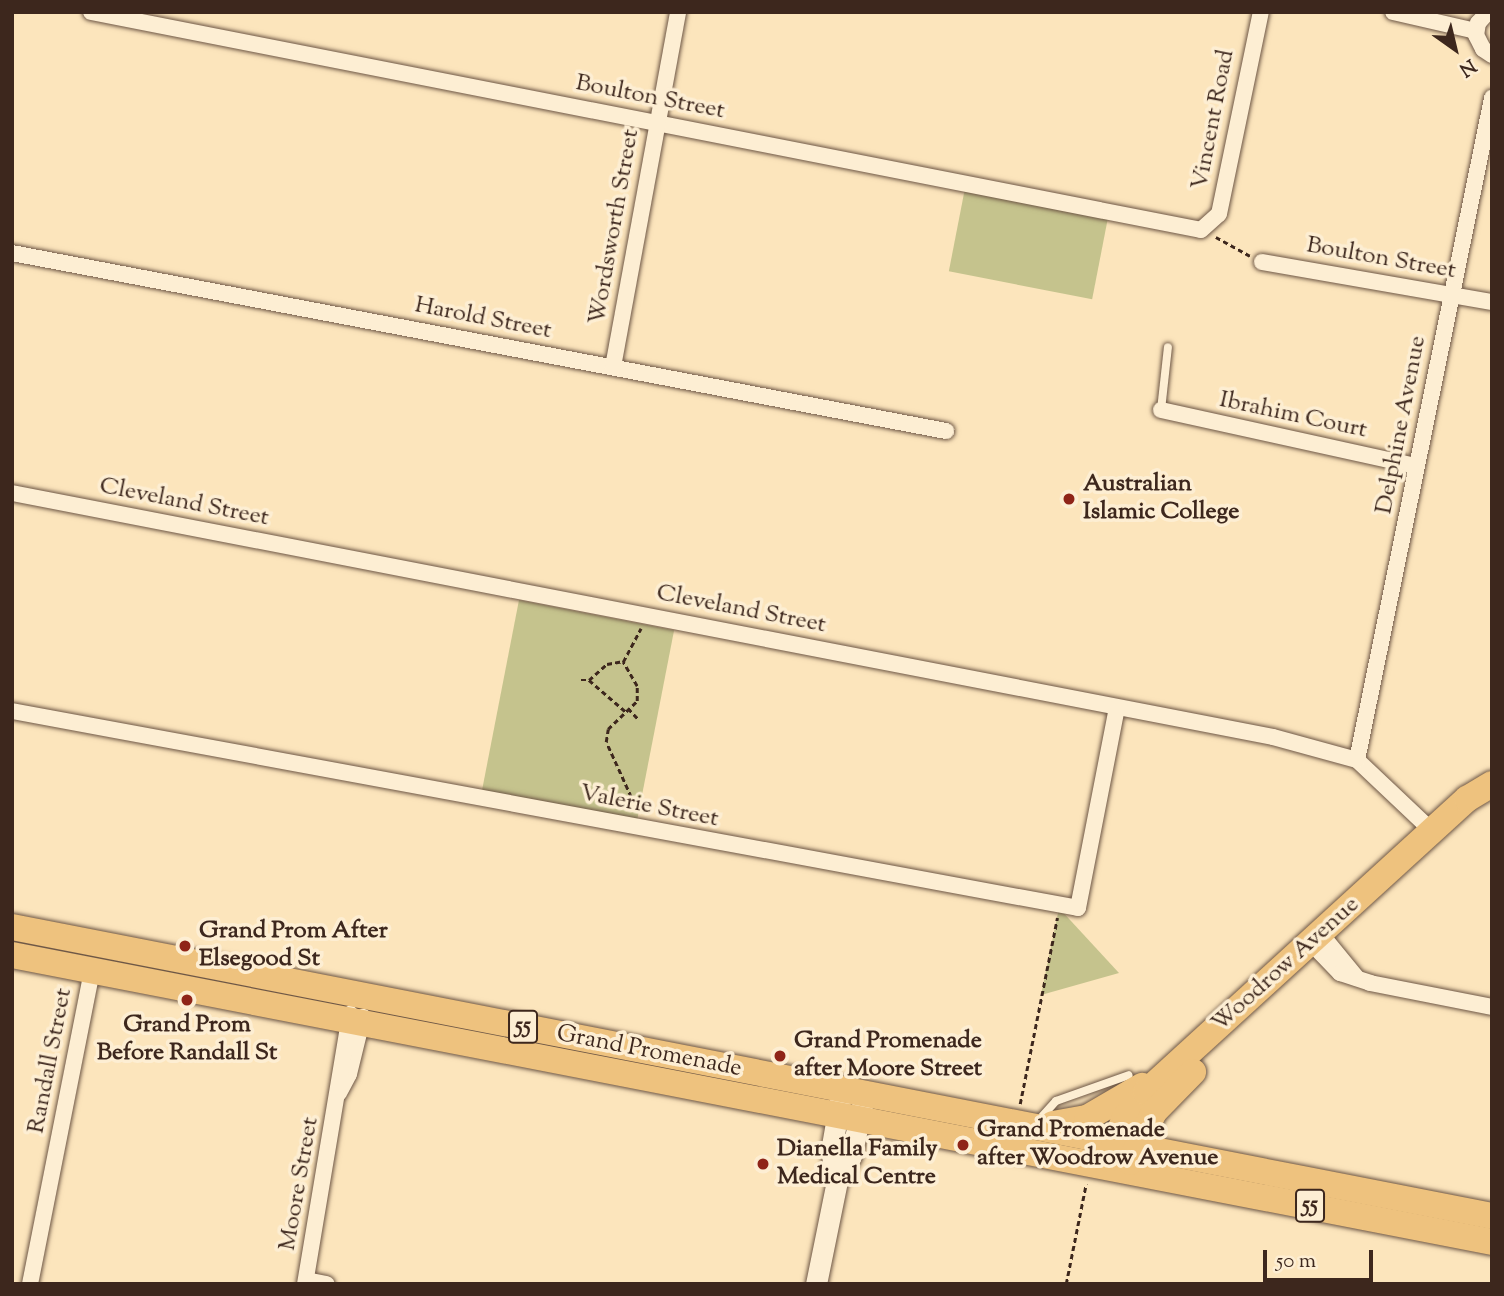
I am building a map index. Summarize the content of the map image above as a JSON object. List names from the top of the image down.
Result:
{
  "streets": {
    "main road": ["Woodrow Avenue", "55", "Grand Promenade"],
    "street": [
      "Boulton Street",
      "Vincent Road",
      "Wordsworth Street",
      "Harold Street",
      "Ibrahim Court",
      "Delphine Avenue",
      "Cleveland Street",
      "Valerie Street",
      "Randall Street",
      "Moore Street"
    ]
  },
  "crossings": [
    ["Boulton Street", "Vincent Road"],
    ["Boulton Street", "Wordsworth Street"],
    ["Boulton Street", "Delphine Avenue"],
    ["Wordsworth Street", "Harold Street"],
    ["Ibrahim Court", "Delphine Avenue"],
    ["Delphine Avenue", "Cleveland Street"],
    ["Cleveland Street", "Woodrow Avenue"],
    ["Woodrow Avenue", "Grand Promenade"],
    ["Grand Promenade", "Randall Street"],
    ["Grand Promenade", "Moore Street"]
  ],
  "places": [
    "Australian Islamic College",
    "Grand Prom After Elsegood St",
    "Grand Prom Before Randall St",
    "Grand Promenade after Moore Street",
    "Grand Promenade after Woodrow Avenue",
    "Dianella Family Medical Centre"
  ],
  "scale_bar": "50 m",
  "north": "bottom right"
}
